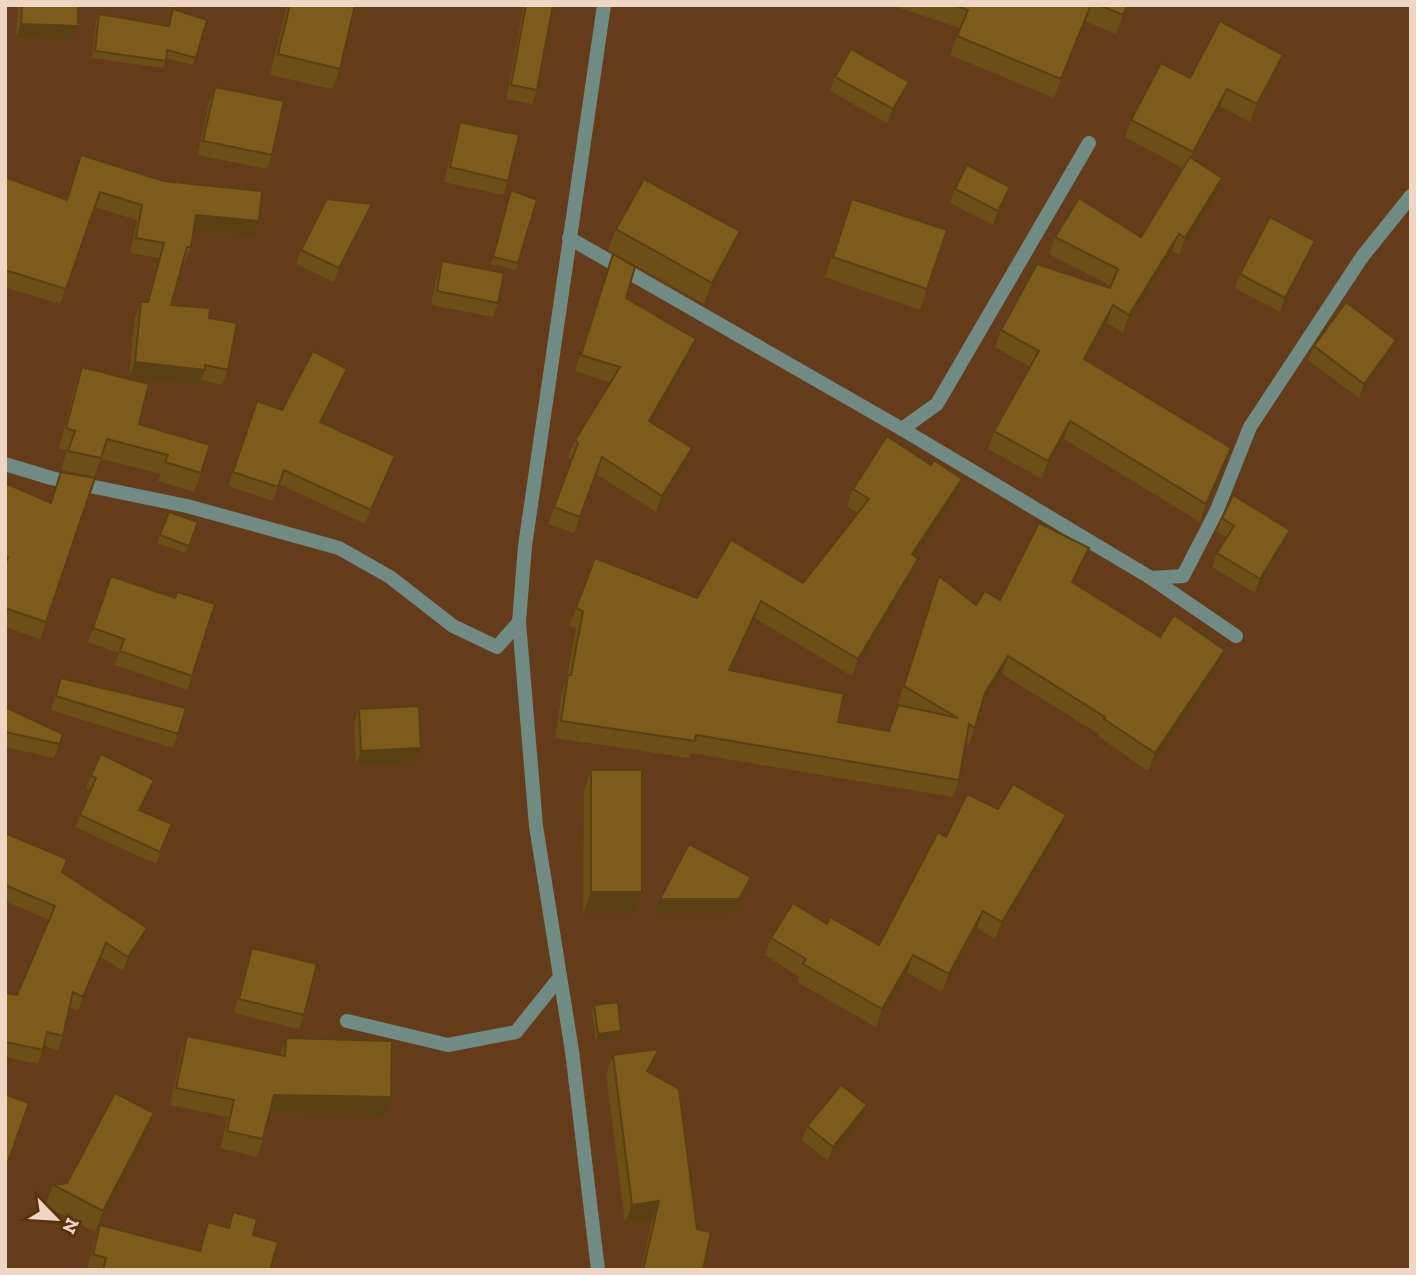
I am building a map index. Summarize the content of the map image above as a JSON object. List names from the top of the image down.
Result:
{
  "north": "bottom right"
}
